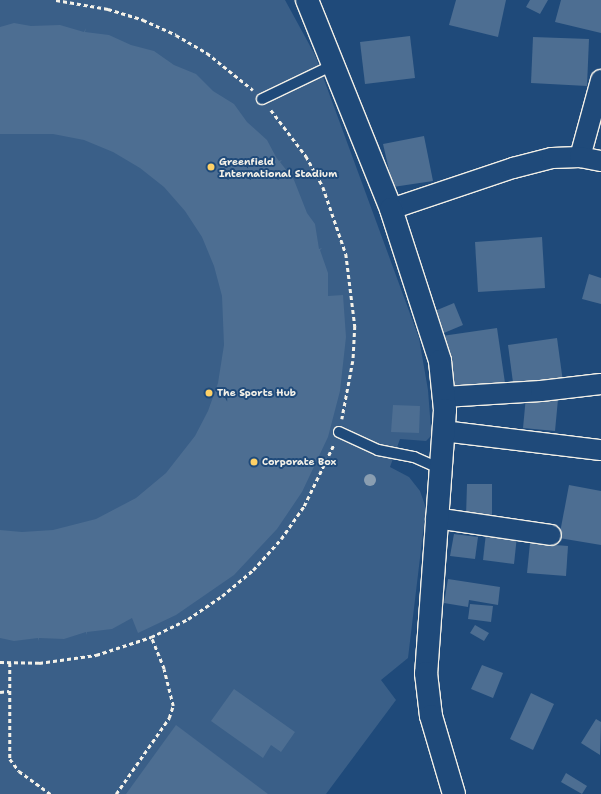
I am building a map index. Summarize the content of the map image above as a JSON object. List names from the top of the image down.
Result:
{
  "places": ["Greenfield International Stadium", "The Sports Hub", "Corporate Box"]
}
